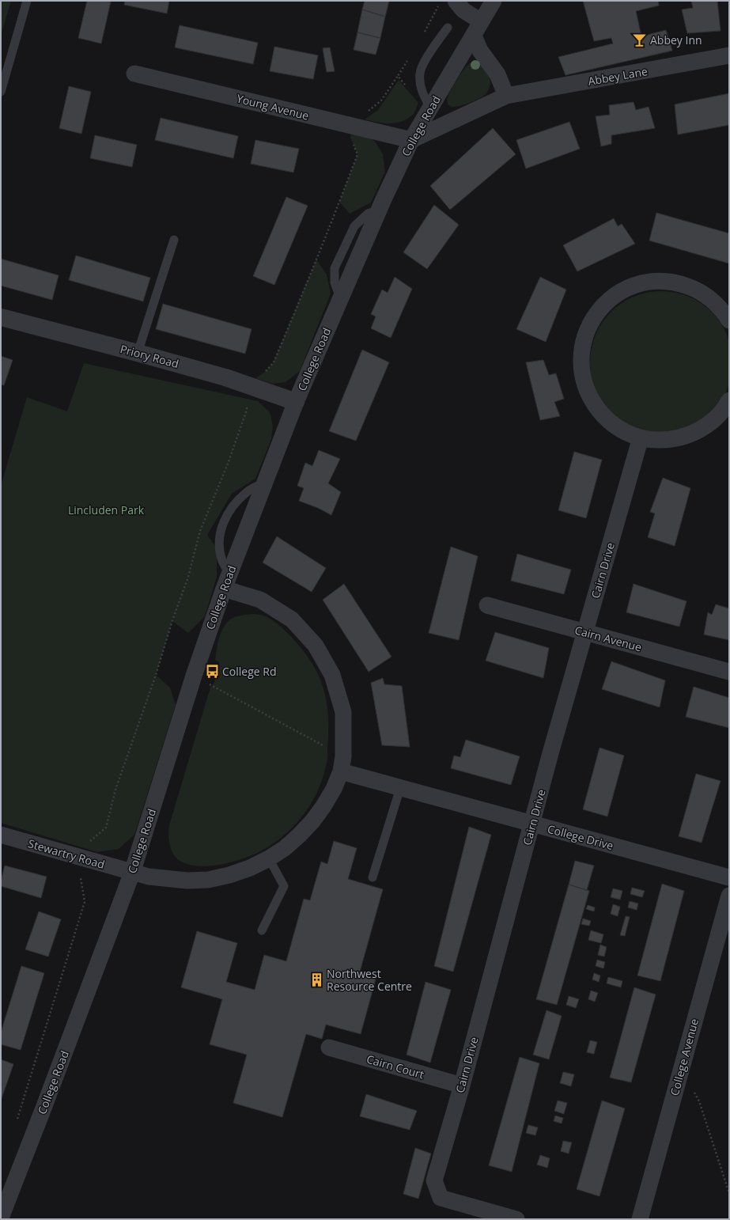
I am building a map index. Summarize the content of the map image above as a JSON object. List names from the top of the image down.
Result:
{
  "streets": {
    "street": [
      "Abbey Lane",
      "Young Avenue",
      "College Road",
      "Priory Road",
      "Cairn Drive",
      "Cairn Avenue",
      "College Drive",
      "Stewartry Road",
      "College Avenue",
      "Cairn Court"
    ]
  },
  "crossings": [
    ["Abbey Lane", "Young Avenue"],
    ["Abbey Lane", "College Road"],
    ["Young Avenue", "College Road"],
    ["College Road", "Priory Road"],
    ["College Road", "Stewartry Road"],
    ["Cairn Drive", "Cairn Avenue"],
    ["Cairn Drive", "College Drive"],
    ["Cairn Drive", "Cairn Court"]
  ],
  "parks": ["Lincluden Park"],
  "places": {
    "bar": ["Abbey Inn"],
    "bus stop": ["College Rd"],
    "building": ["Northwest Resource Centre"]
  }
}
